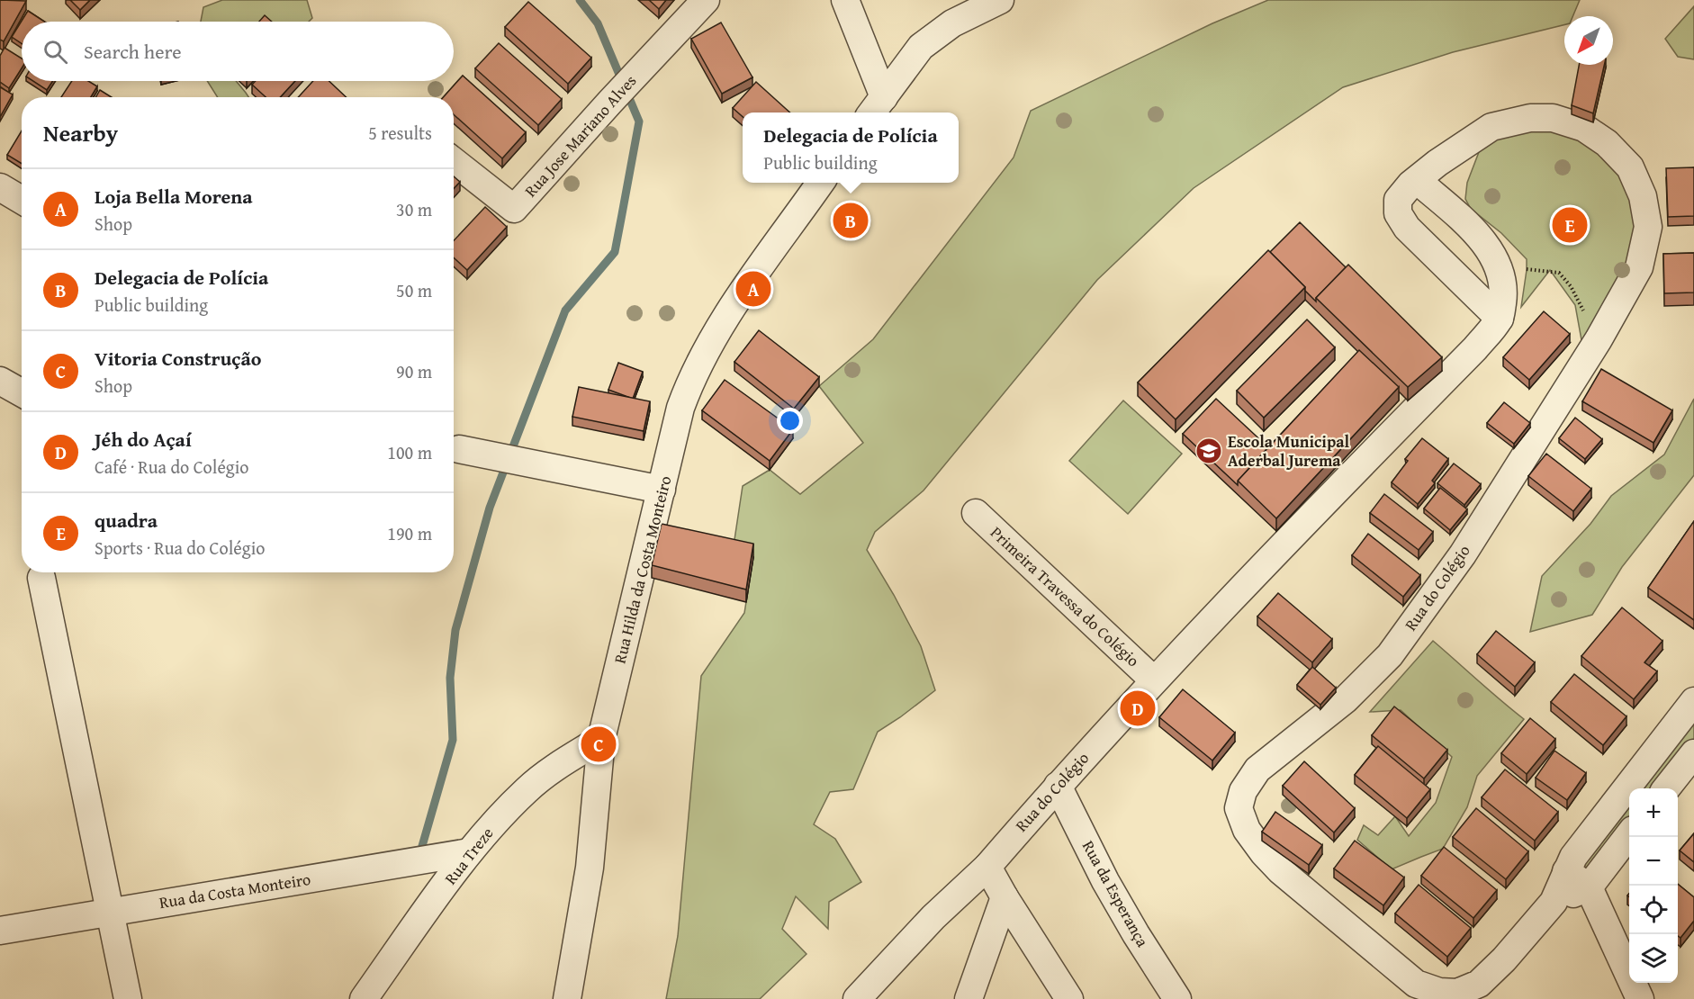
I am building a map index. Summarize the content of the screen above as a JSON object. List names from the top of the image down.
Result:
{
  "streets": {
    "street": [
      "Rua Jose Mariano Alves",
      "Rua Hilda da Costa Monteiro",
      "Rua do Colégio",
      "Primeira Travessa do Colégio",
      "Rua Treze",
      "Rua da Costa Monteiro",
      "Rua da Esperança"
    ]
  },
  "crossings": [
    ["Rua Hilda da Costa Monteiro", "Rua Treze"],
    ["Rua do Colégio", "Primeira Travessa do Colégio"],
    ["Rua do Colégio", "Rua da Esperança"],
    ["Rua Treze", "Rua da Costa Monteiro"]
  ],
  "places": {
    "school or university": ["Escola Municipal Aderbal Jurema"]
  },
  "north": "bottom left",
  "page": {
    "search": "Search here",
    "heading": ["Nearby", "5 results"],
    "popup": ["Delegacia de Polícia", "Public building"],
    "list": [
      {
        "mark": "A",
        "name": "Loja Bella Morena",
        "note": "Shop",
        "value": "30 m"
      },
      {
        "mark": "B",
        "name": "Delegacia de Polícia",
        "note": "Public building",
        "value": "50 m"
      },
      {
        "mark": "C",
        "name": "Vitoria Construção",
        "note": "Shop",
        "value": "90 m"
      },
      {
        "mark": "D",
        "name": "Jéh do Açaí",
        "note": "Café · Rua do Colégio",
        "value": "100 m"
      },
      {
        "mark": "E",
        "name": "quadra",
        "note": "Sports · Rua do Colégio",
        "value": "190 m"
      }
    ],
    "pins": [
      "B",
      "E",
      "A",
      "D",
      "C"
    ],
    "map_buttons": ["+", "−"]
  }
}
